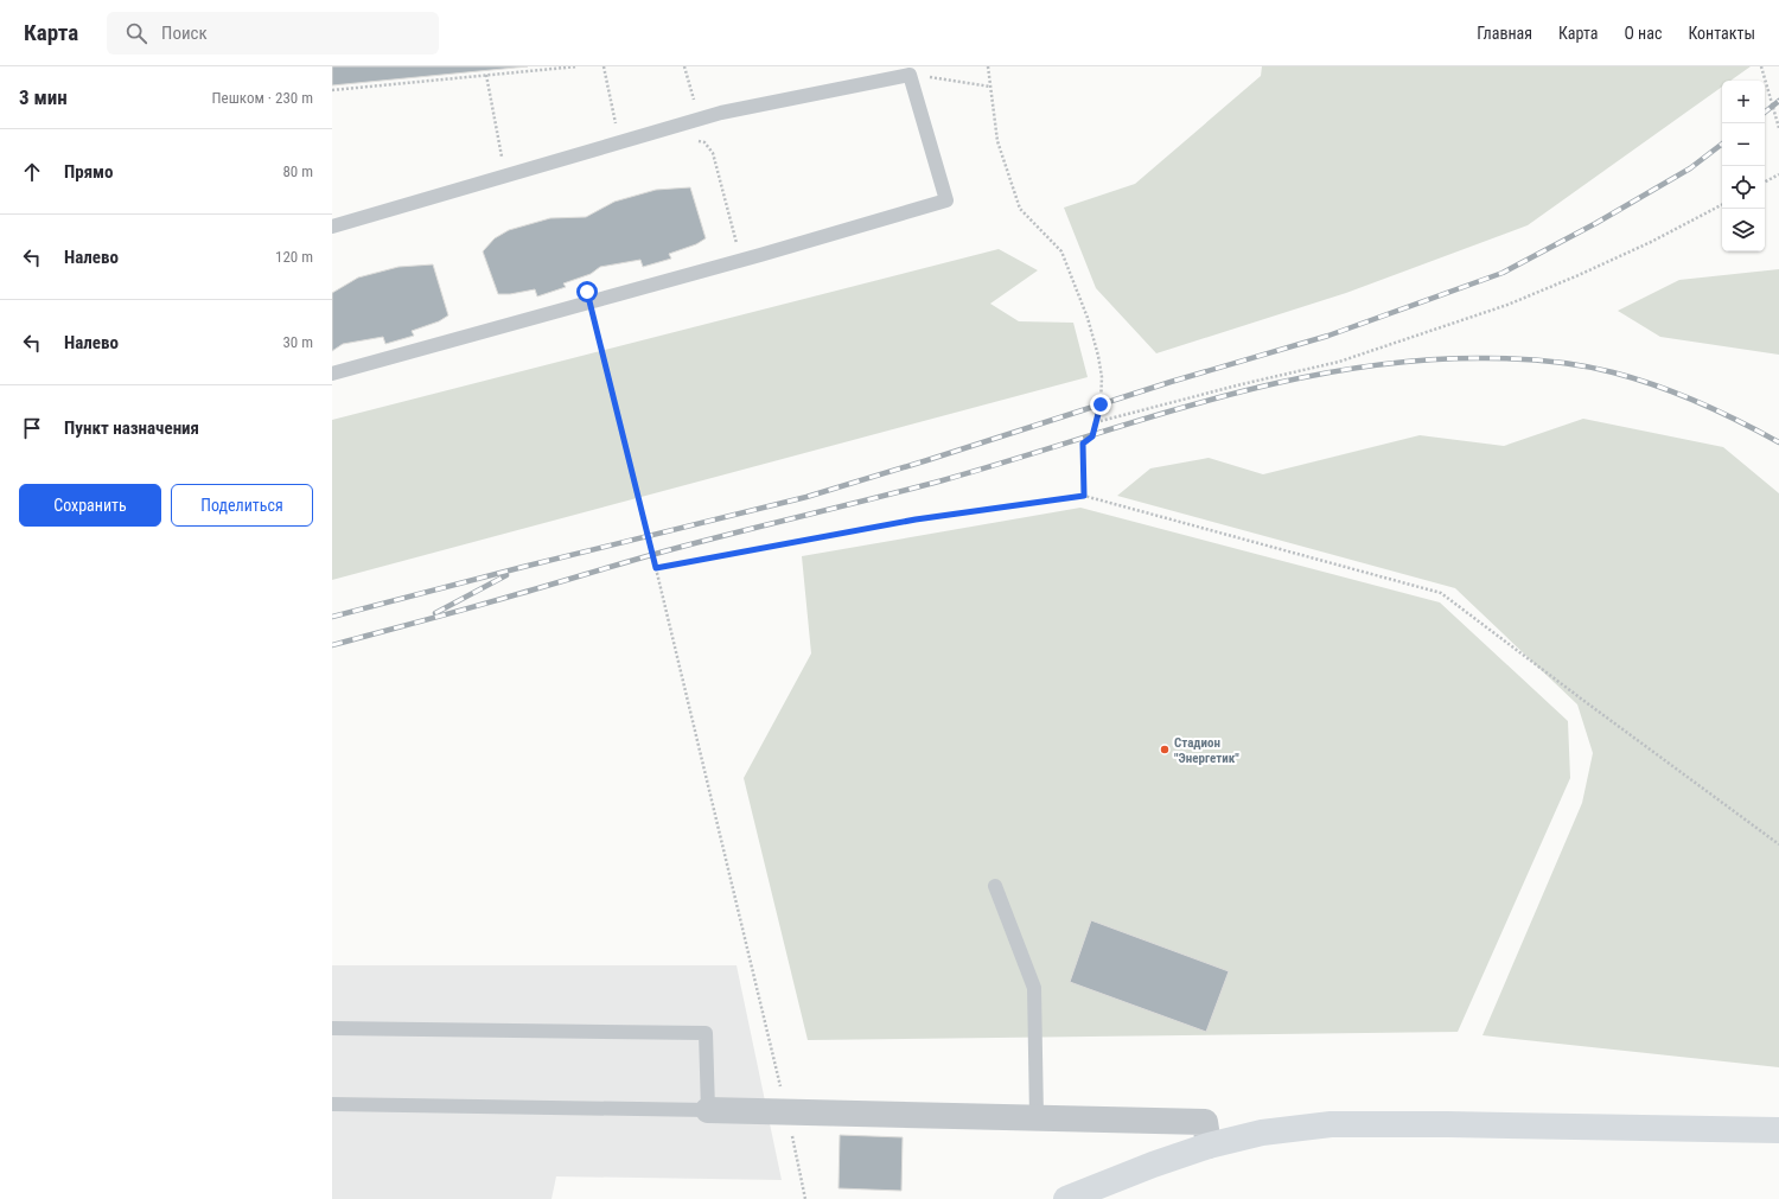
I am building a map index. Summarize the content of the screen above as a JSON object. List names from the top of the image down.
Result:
{
  "places": ["Стадион \"Энергетик\""],
  "page": {
    "header": "Карта",
    "search": "Поиск",
    "nav": [
      "Главная",
      "Карта",
      "О нас",
      "Контакты"
    ],
    "heading": ["3 мин", "Пешком · 230 m"],
    "map_buttons": ["+", "−"],
    "list": [
      ["Прямо", "80 m"],
      ["Налево", "120 m"],
      ["Налево", "30 m"],
      "Пункт назначения"
    ],
    "buttons": ["Сохранить", "Поделиться"]
  }
}
